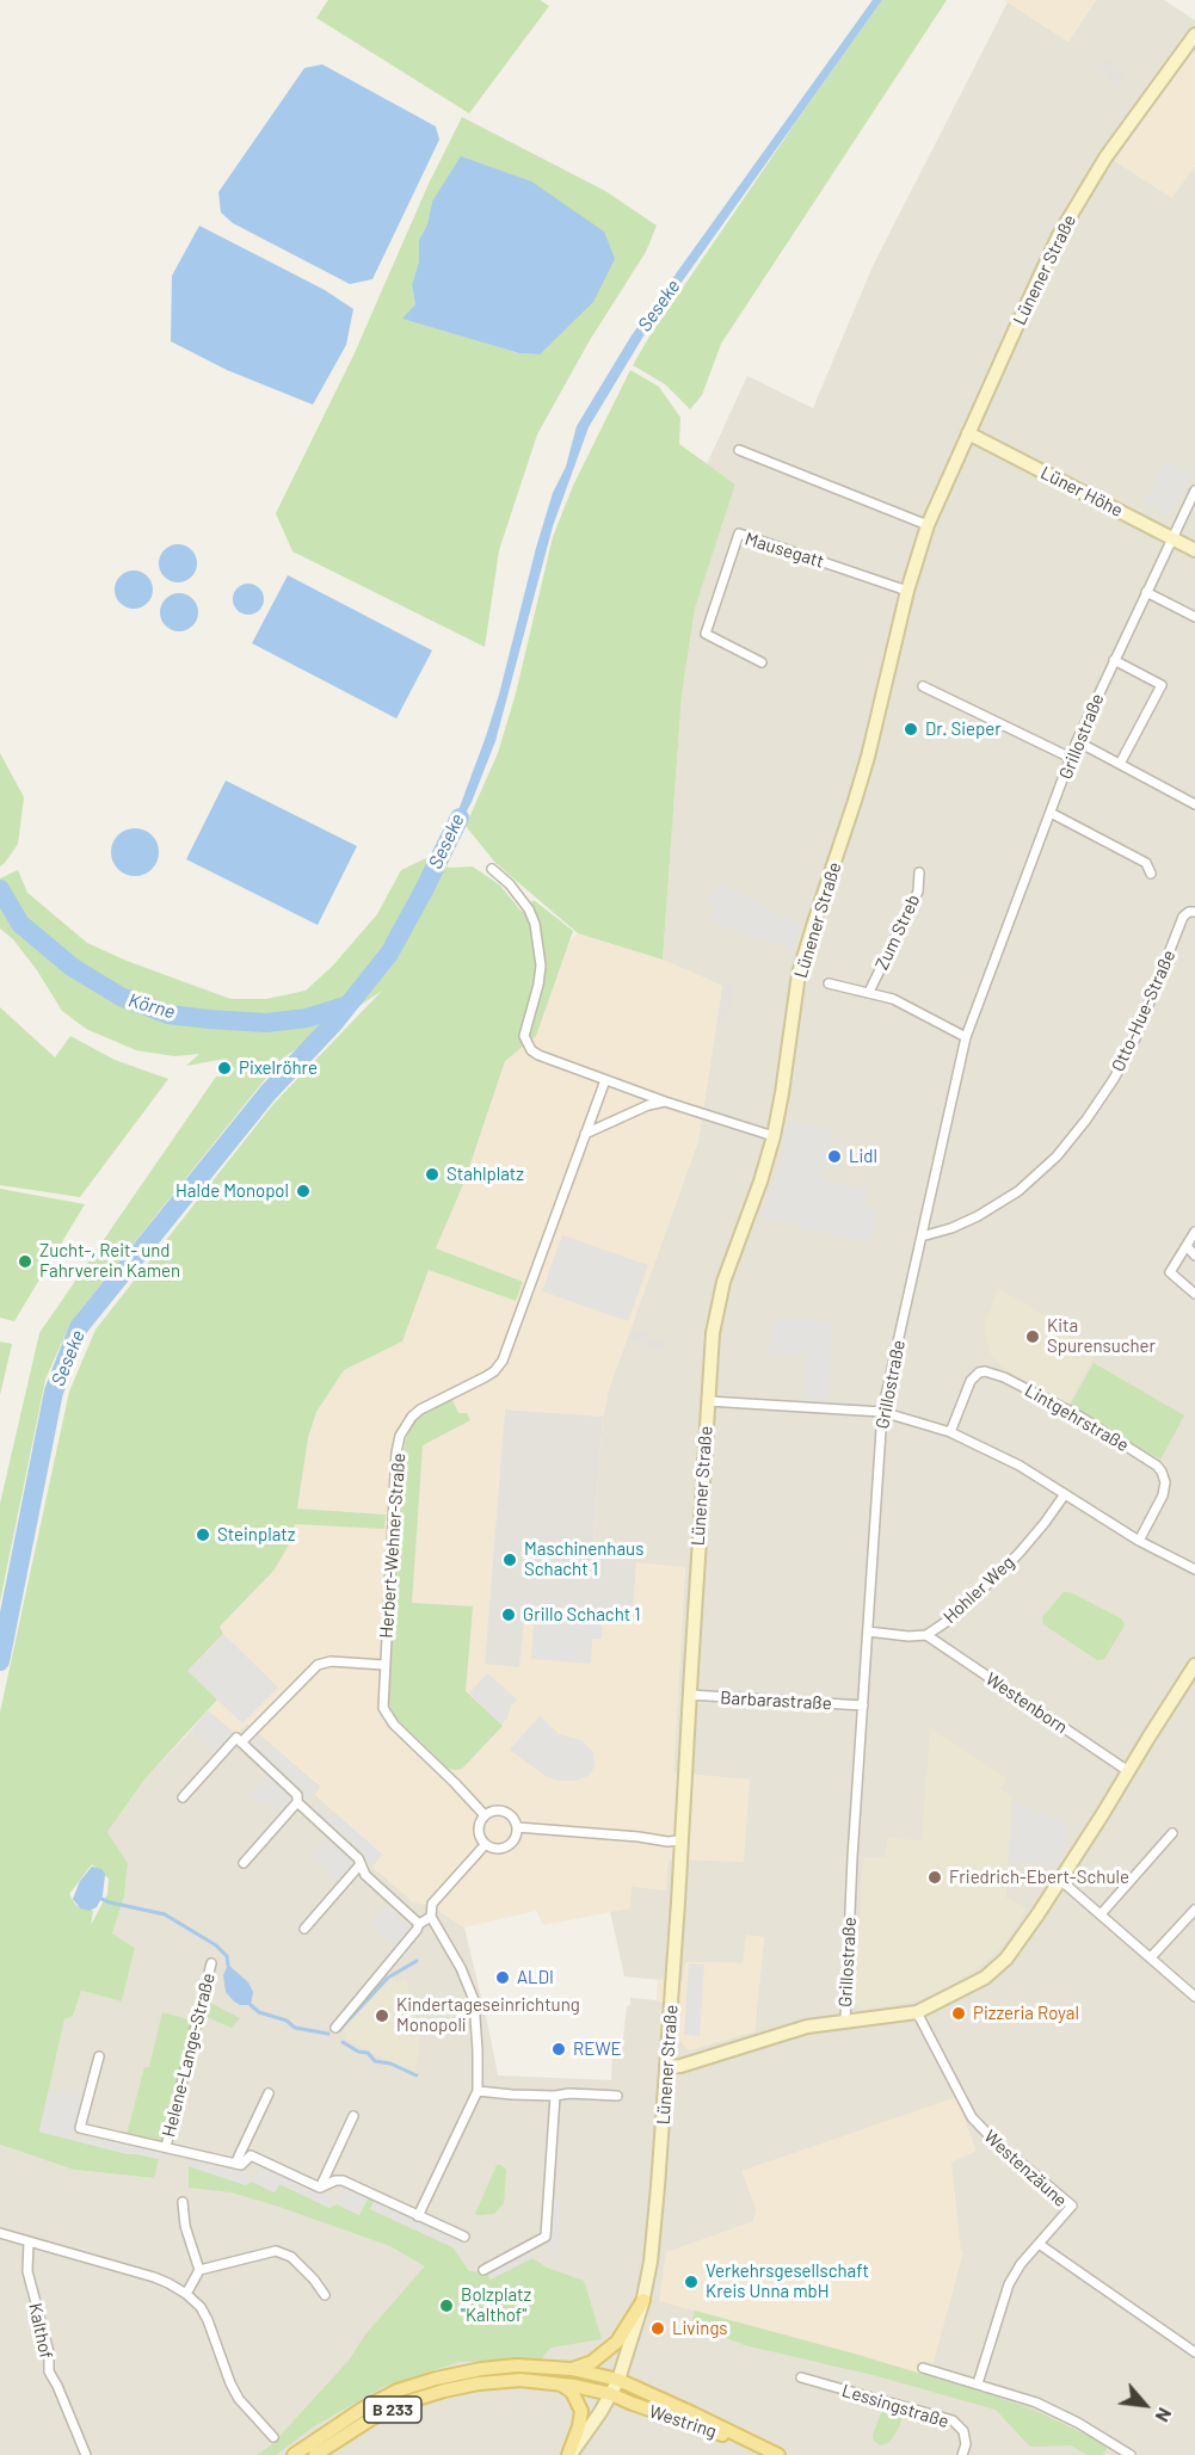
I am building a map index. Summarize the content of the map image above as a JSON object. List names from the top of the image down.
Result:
{
  "streets": {
    "main road": [
      "Lünener Straße",
      "Lüner Höhe",
      "B 233",
      "Westring"
    ],
    "street": [
      "Mausegatt",
      "Grillostraße",
      "Zum Streb",
      "Otto-Hue-Straße",
      "Lintgehrstraße",
      "Herbert-Wehner-Straße",
      "Hohler Weg",
      "Barbarastraße",
      "Westenborn",
      "Helene-Lange-Straße",
      "Westenzäune",
      "Kalthof",
      "Lessingstraße"
    ]
  },
  "crossings": [
    ["Lünener Straße", "Lüner Höhe"],
    ["Lünener Straße", "Mausegatt"],
    ["Lünener Straße", "Barbarastraße"],
    ["Lünener Straße", "B 233"],
    ["Lünener Straße", "Westring"],
    ["Lüner Höhe", "Grillostraße"],
    ["Grillostraße", "Zum Streb"],
    ["Grillostraße", "Otto-Hue-Straße"],
    ["Grillostraße", "Hohler Weg"],
    ["Grillostraße", "Barbarastraße"],
    ["Hohler Weg", "Westenborn"],
    ["B 233", "Westring"]
  ],
  "water": ["Seseke", "Körne"],
  "places": [
    "Dr. Sieper",
    "Pixelröhre",
    "Lidl",
    "Stahlplatz",
    "Halde Monopol",
    "Zucht-, Reit- und Fahrverein Kamen",
    "Kita Spurensucher",
    "Steinplatz",
    "Maschinenhaus Schacht 1",
    "Grillo Schacht 1",
    "Friedrich-Ebert-Schule",
    "ALDI",
    "Pizzeria Royal",
    "Kindertageseinrichtung Monopoli",
    "REWE",
    "Verkehrsgesellschaft Kreis Unna mbH",
    "Bolzplatz \"Kalthof\"",
    "Livings"
  ],
  "north": "bottom right"
}
